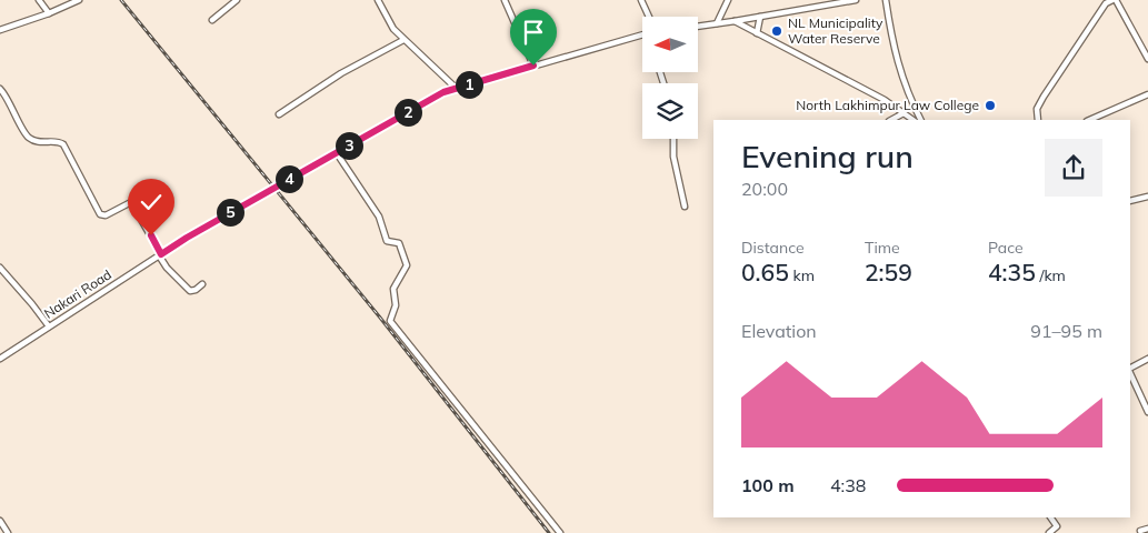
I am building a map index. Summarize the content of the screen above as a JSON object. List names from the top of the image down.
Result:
{
  "streets": {
    "street": ["Nakari Road"]
  },
  "places": ["NL Municipality Water Reserve", "North Lakhimpur Law College"],
  "north": "left",
  "page": {
    "pins": [
      "1",
      "2",
      "3",
      "4",
      "5"
    ],
    "heading": ["Evening run", "20:00"],
    "stats": [
      ["Distance", "0.65 km"],
      ["Time", "2:59"],
      ["Pace", "4:35 /km"]
    ],
    "chart": ["Elevation", "91–95 m"],
    "list": [
      {
        "name": "100 m",
        "note": "4:38"
      }
    ]
  }
}
